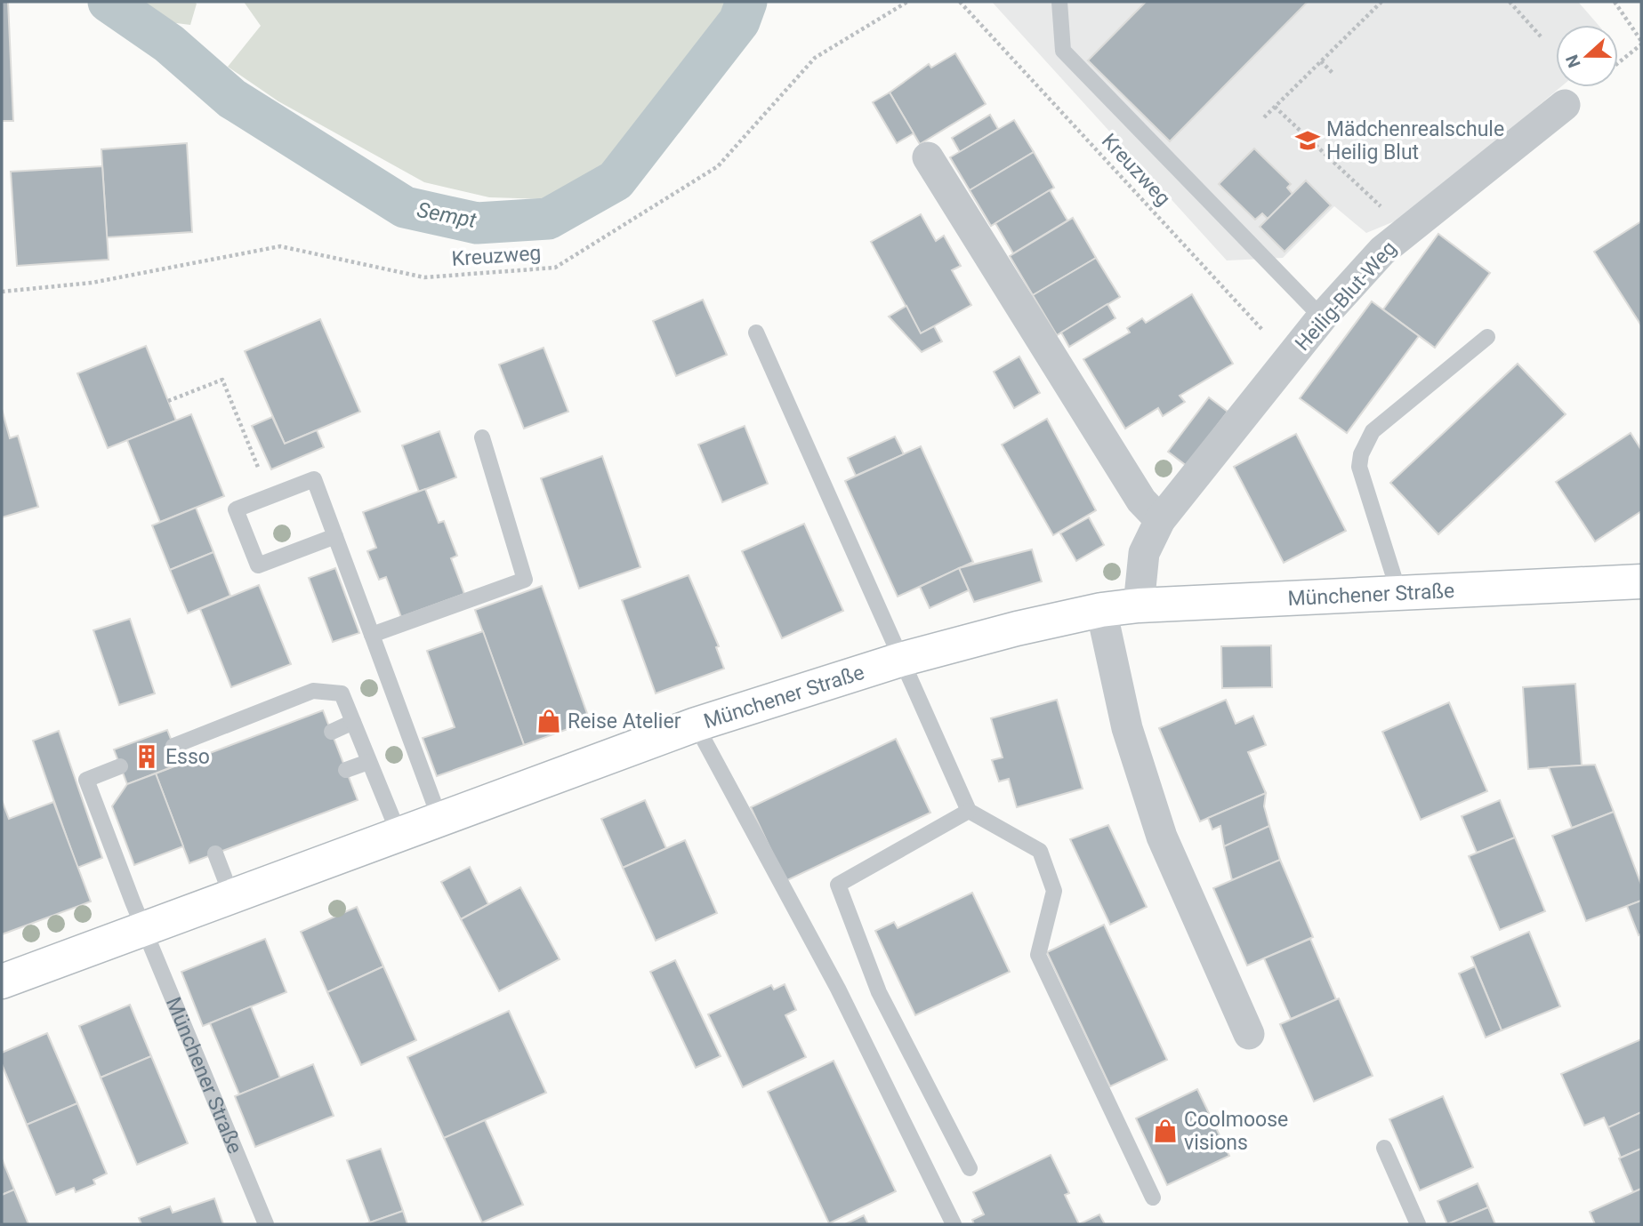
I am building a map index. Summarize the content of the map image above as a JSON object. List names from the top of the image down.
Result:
{
  "streets": {
    "street": ["Heilig-Blut-Weg", "Münchener Straße"],
    "path": ["Kreuzweg"]
  },
  "crossings": [
    ["Kreuzweg", "Heilig-Blut-Weg"],
    ["Heilig-Blut-Weg", "Münchener Straße"]
  ],
  "water": ["Sempt"],
  "places": {
    "school or university": ["Mädchenrealschule Heilig Blut"],
    "shop": ["Reise Atelier", "Coolmoose visions"],
    "building": ["Esso"]
  },
  "north": "left"
}
